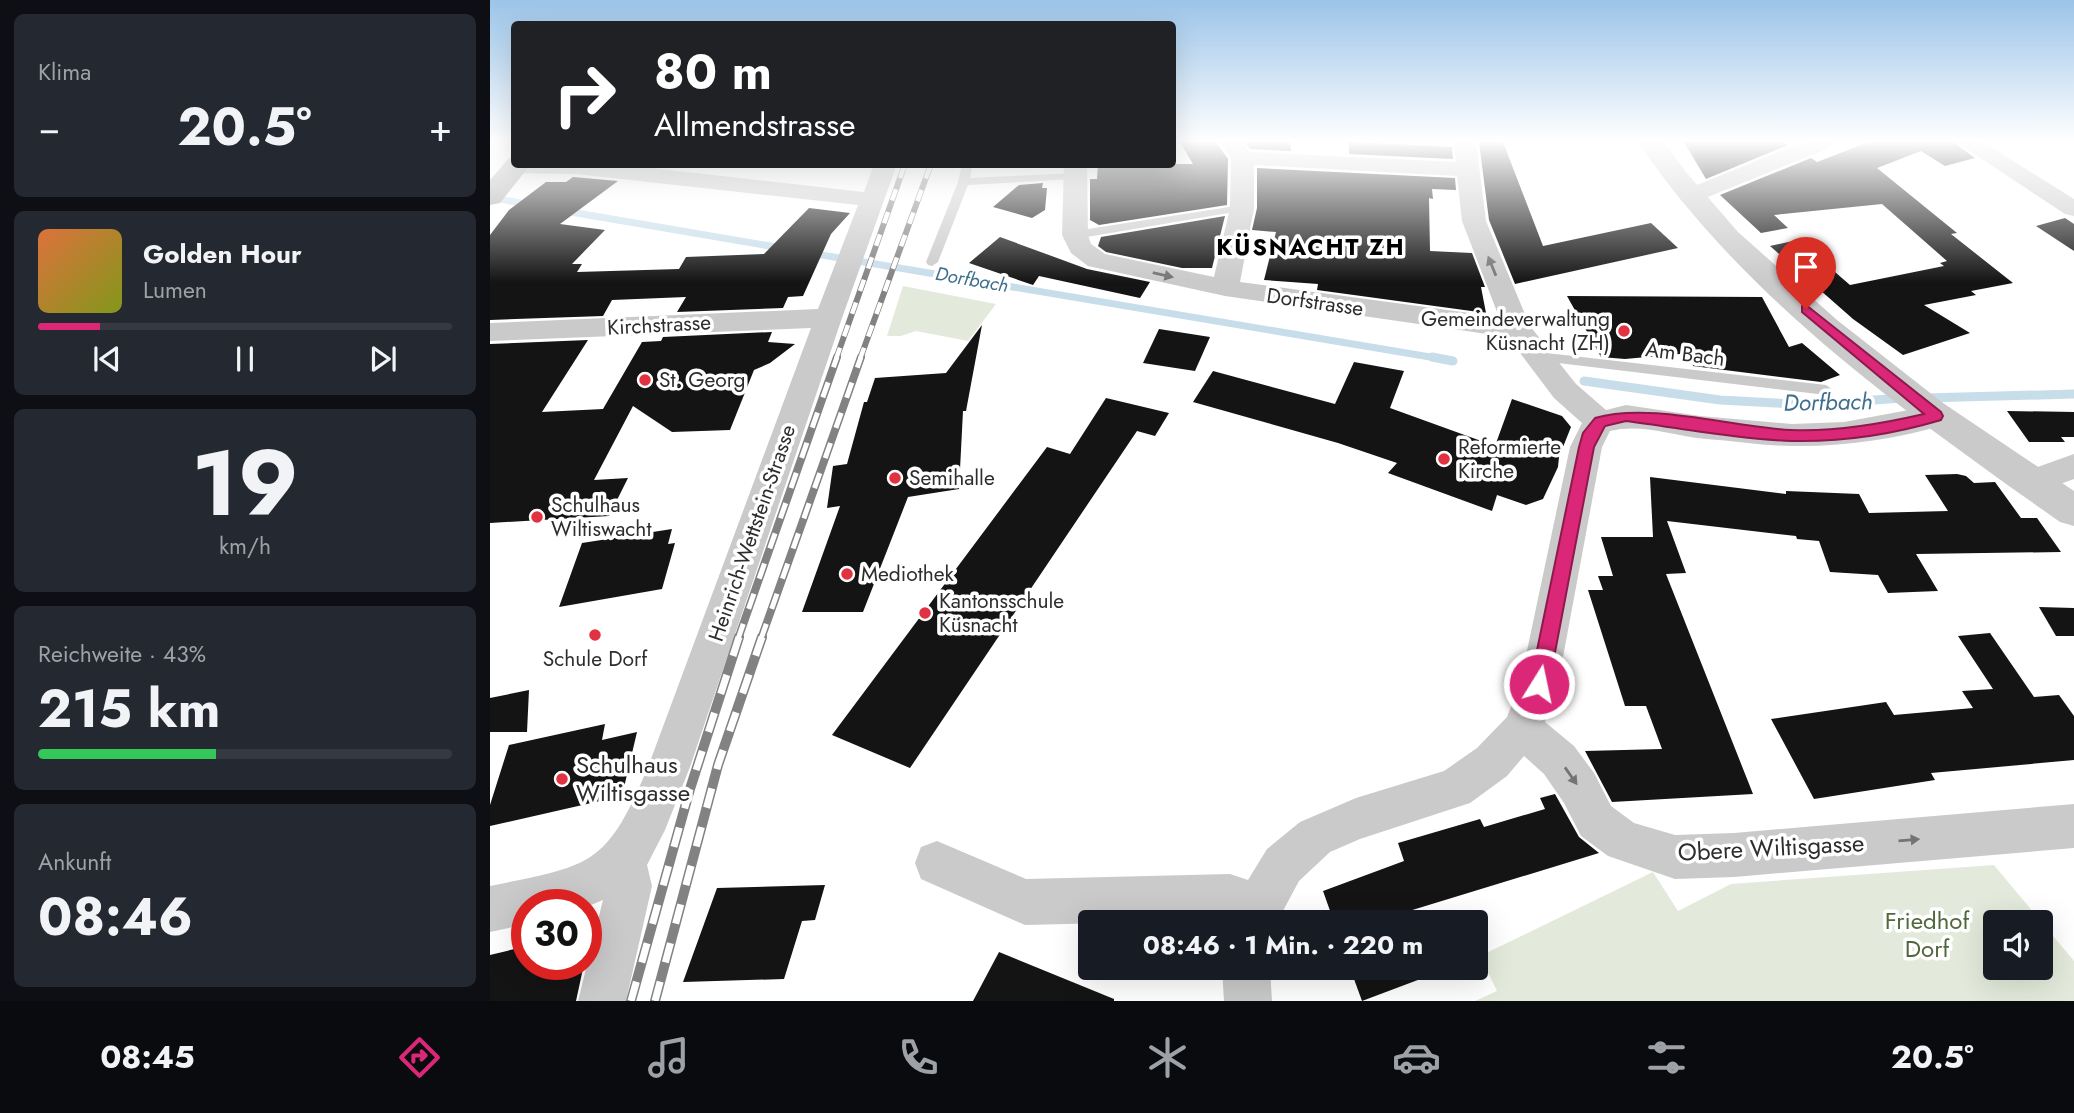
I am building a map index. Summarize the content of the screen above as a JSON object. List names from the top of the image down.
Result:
{
  "streets": {
    "street": [
      "Dorfstrasse",
      "Kirchstrasse",
      "Heinrich-Wettstein-Strasse",
      "Obere Wiltisgasse"
    ],
    "lane": ["Am Bach"]
  },
  "crossings": [
    ["Kirchstrasse", "Heinrich-Wettstein-Strasse"]
  ],
  "one_way": ["Obere Wiltisgasse"],
  "districts": ["KÜSNACHT ZH"],
  "water": ["Dorfbach"],
  "parks": ["Friedhof Dorf"],
  "places": [
    "Gemeindeverwaltung Küsnacht (ZH)",
    "St. Georg",
    "Reformierte Kirche",
    "Semihalle",
    "Schulhaus Wiltiswacht",
    "Mediothek",
    "Kantonsschule Küsnacht",
    "Schule Dorf",
    "Schulhaus Wiltisgasse"
  ],
  "page": {
    "tile": [
      "Klima",
      ["19", "km/h"],
      ["Reichweite · 43%", "215 km"],
      ["Ankunft", "08:46"]
    ],
    "turn": ["80 m", "Allmendstrasse"],
    "heat": ["−", "20.5°", "+"],
    "song": ["Golden Hour", "Lumen"],
    "limit": "30",
    "trip": "08:46 · 1 Min. · 220 m",
    "tabs": ["08:45", "20.5°"]
  }
}
